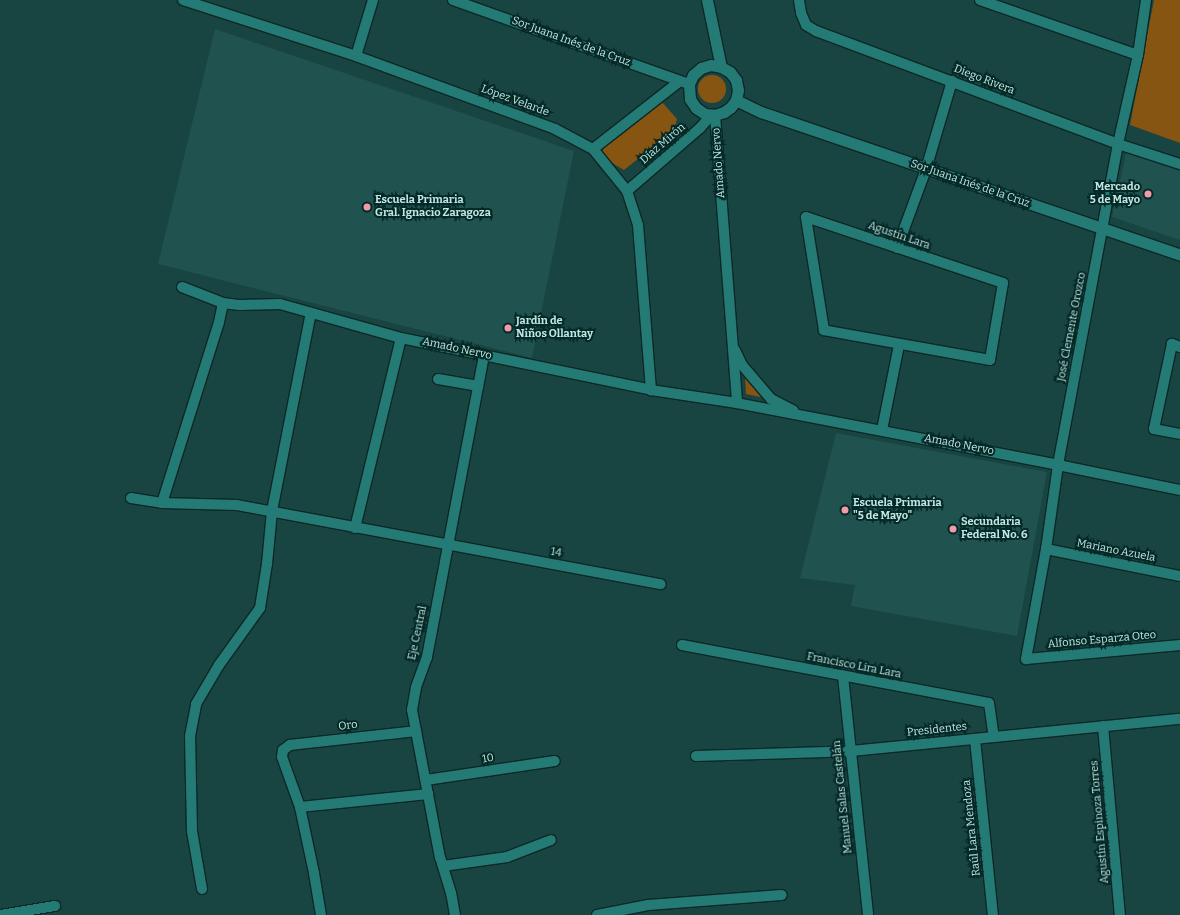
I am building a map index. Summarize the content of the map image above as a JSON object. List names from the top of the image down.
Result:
{
  "streets": {
    "main road": ["Sor Juana Inés de la Cruz", "Amado Nervo"],
    "street": [
      "Diego Rivera",
      "López Velarde",
      "Díaz Mirón",
      "Agustín Lara",
      "José Clemente Orozco",
      "Mariano Azuela",
      "14",
      "Eje Central",
      "Alfonso Esparza Oteo",
      "Francisco Lira Lara",
      "Oro",
      "Presidentes",
      "10",
      "Manuel Salas Castelán",
      "Agustín Espinoza Torres",
      "Raúl Lara Mendoza"
    ]
  },
  "crossings": [
    ["Sor Juana Inés de la Cruz", "Díaz Mirón"],
    ["Sor Juana Inés de la Cruz", "Amado Nervo"],
    ["Sor Juana Inés de la Cruz", "José Clemente Orozco"],
    ["Diego Rivera", "José Clemente Orozco"],
    ["López Velarde", "Díaz Mirón"],
    ["López Velarde", "Amado Nervo"],
    ["Díaz Mirón", "Amado Nervo"],
    ["Amado Nervo", "José Clemente Orozco"],
    ["Amado Nervo", "Eje Central"],
    ["José Clemente Orozco", "Mariano Azuela"],
    ["José Clemente Orozco", "Alfonso Esparza Oteo"],
    ["14", "Eje Central"],
    ["Eje Central", "Oro"],
    ["Eje Central", "10"],
    ["Francisco Lira Lara", "Presidentes"],
    ["Francisco Lira Lara", "Manuel Salas Castelán"],
    ["Presidentes", "Manuel Salas Castelán"],
    ["Presidentes", "Agustín Espinoza Torres"],
    ["Presidentes", "Raúl Lara Mendoza"]
  ],
  "places": [
    "Mercado 5 de Mayo",
    "Escuela Primaria Gral. Ignacio Zaragoza",
    "Jardín de Niños Ollantay",
    "Escuela Primaria \"5 de Mayo\"",
    "Secundaria Federal No. 6"
  ]
}
